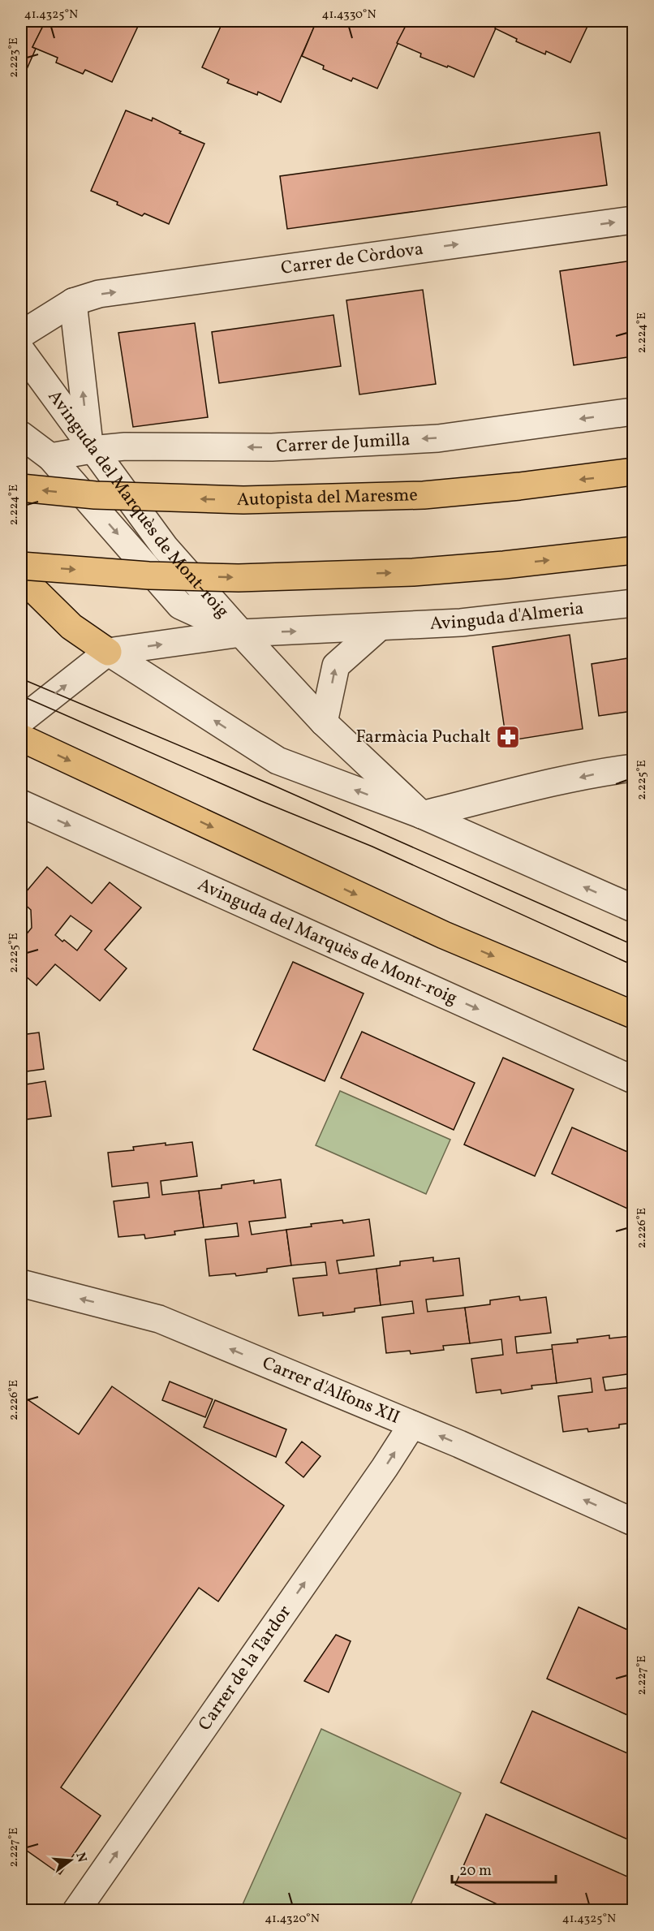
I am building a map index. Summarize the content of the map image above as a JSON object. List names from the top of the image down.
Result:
{
  "streets": {
    "highway": ["Autopista del Maresme"],
    "street": [
      "Carrer de Còrdova",
      "Carrer de Jumilla",
      "Avinguda del Marquès de Mont-roig",
      "Avinguda d'Almeria",
      "Carrer d'Alfons XII",
      "Carrer de la Tardor"
    ]
  },
  "crossings": [
    ["Carrer de Jumilla", "Avinguda del Marquès de Mont-roig"],
    ["Avinguda del Marquès de Mont-roig", "Avinguda d'Almeria"],
    ["Carrer d'Alfons XII", "Carrer de la Tardor"]
  ],
  "one_way": [
    "Carrer de Còrdova",
    "Carrer de Jumilla",
    "Avinguda d'Almeria",
    "Carrer d'Alfons XII",
    "Carrer de la Tardor"
  ],
  "places": {
    "pharmacy": ["Farmàcia Puchalt"]
  },
  "scale_bar": "20 m",
  "north": "right",
  "coordinates": [
    "41.4325°N",
    "41.4330°N",
    "2.223°E",
    "2.224°E",
    "2.225°E",
    "2.226°E",
    "2.227°E",
    "41.4320°N"
  ]
}
